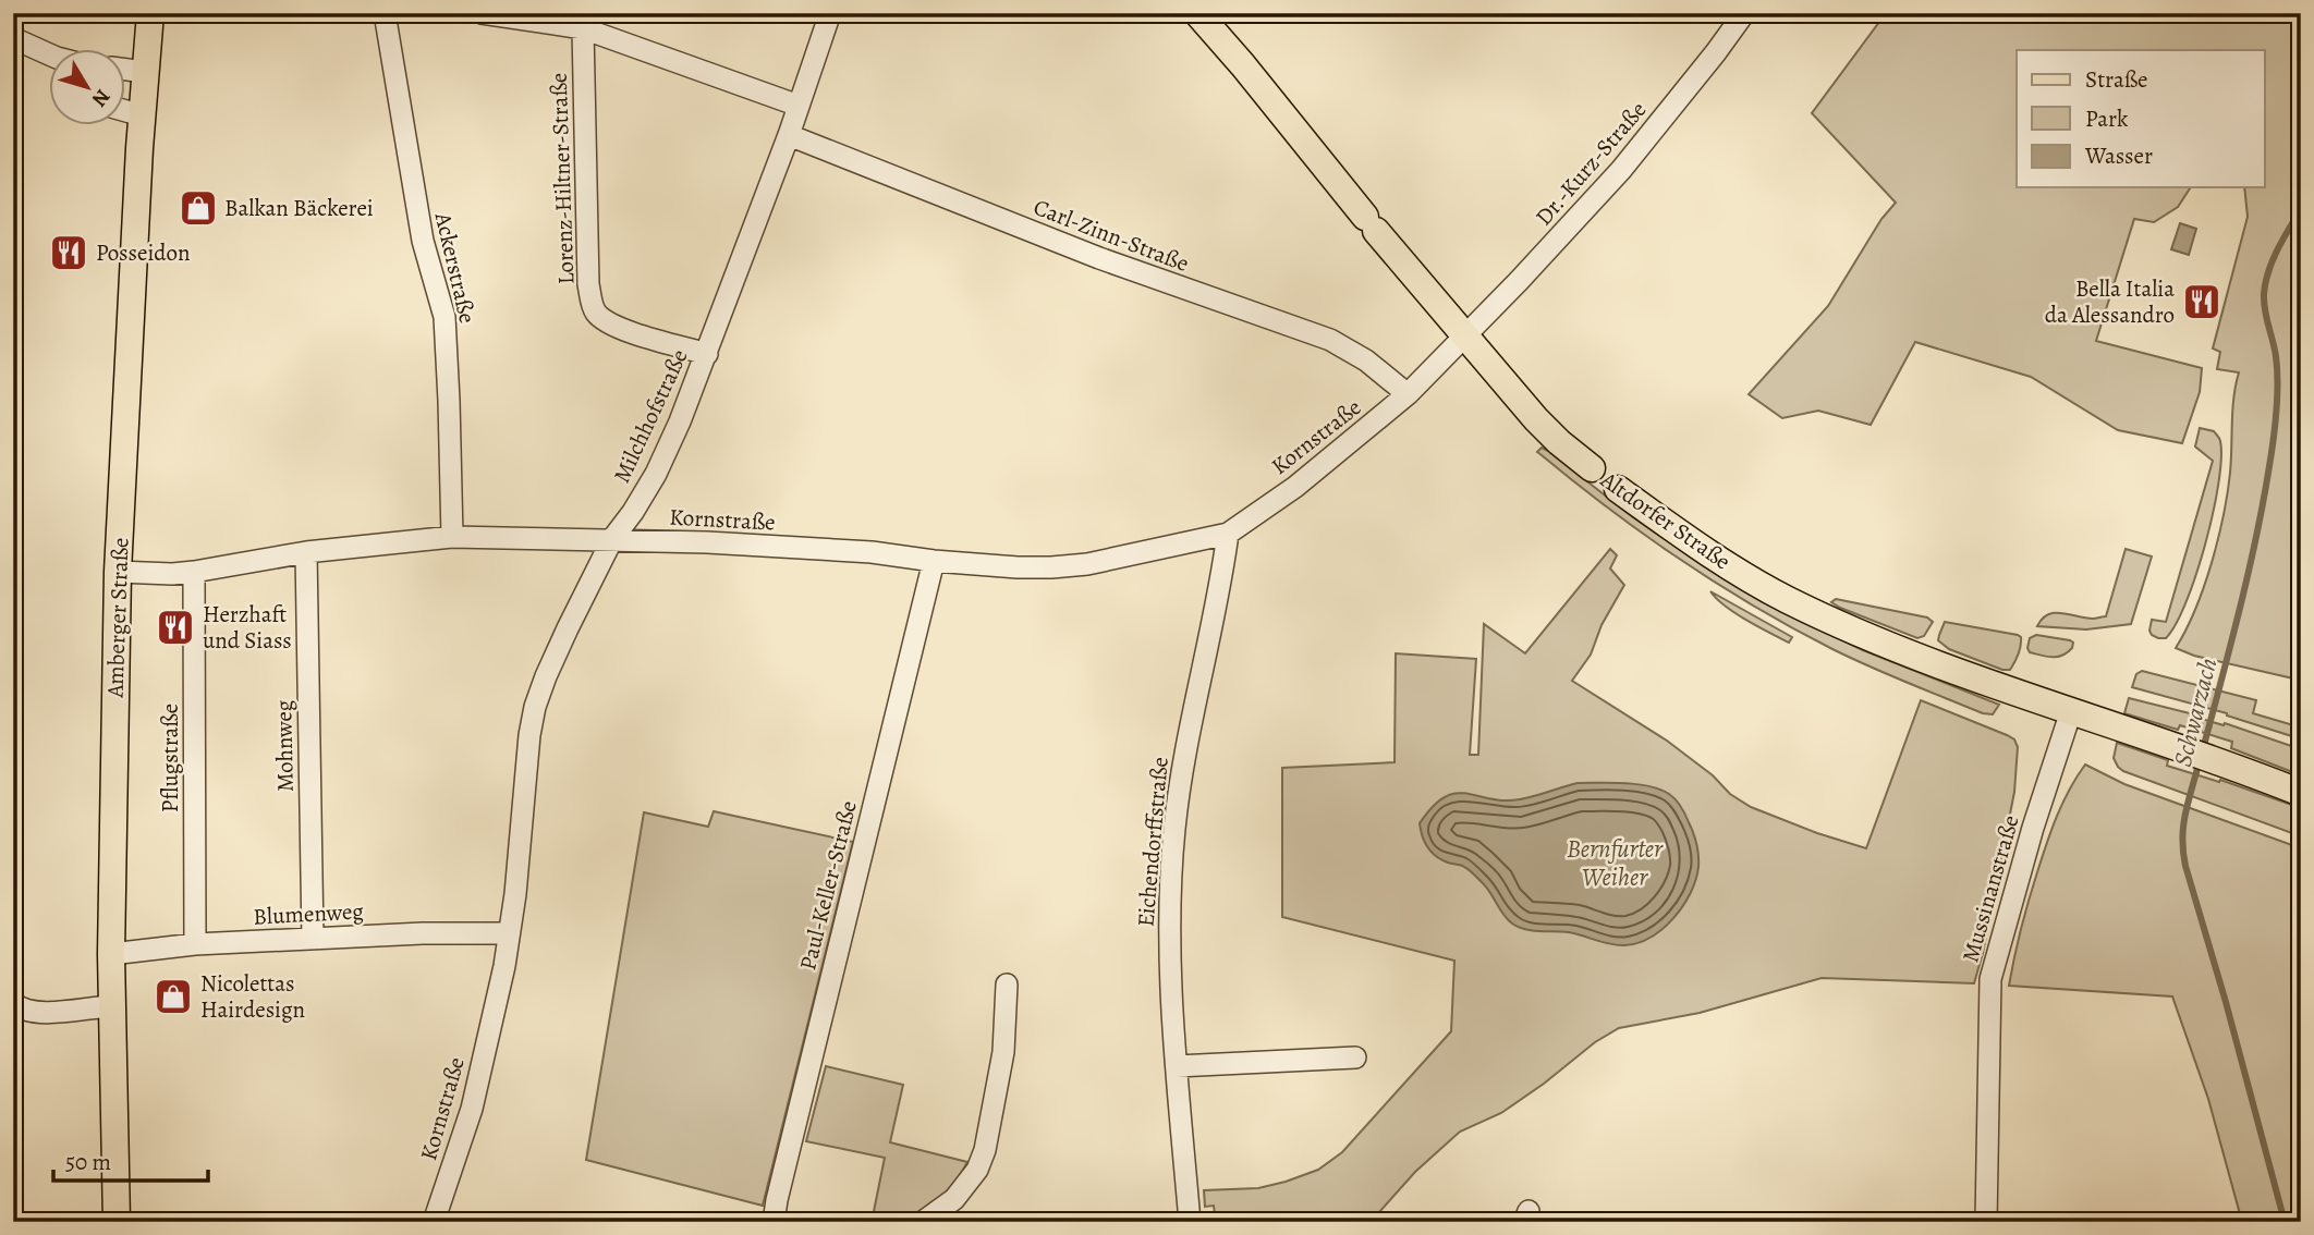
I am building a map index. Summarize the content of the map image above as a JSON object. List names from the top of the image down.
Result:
{
  "streets": {
    "main road": ["Altdorfer Straße", "Amberger Straße"],
    "street": [
      "Dr.-Kurz-Straße",
      "Lorenz-Hiltner-Straße",
      "Carl-Zinn-Straße",
      "Ackerstraße",
      "Milchhofstraße",
      "Kornstraße",
      "Mohnweg",
      "Pflugstraße",
      "Eichendorffstraße",
      "Paul-Keller-Straße",
      "Mussinanstraße",
      "Blumenweg"
    ]
  },
  "crossings": [
    ["Dr.-Kurz-Straße", "Kornstraße"],
    ["Dr.-Kurz-Straße", "Altdorfer Straße"],
    ["Lorenz-Hiltner-Straße", "Milchhofstraße"],
    ["Carl-Zinn-Straße", "Milchhofstraße"],
    ["Carl-Zinn-Straße", "Kornstraße"],
    ["Milchhofstraße", "Kornstraße"],
    ["Kornstraße", "Altdorfer Straße"],
    ["Kornstraße", "Eichendorffstraße"],
    ["Kornstraße", "Paul-Keller-Straße"],
    ["Kornstraße", "Blumenweg"],
    ["Altdorfer Straße", "Mussinanstraße"],
    ["Amberger Straße", "Blumenweg"],
    ["Mohnweg", "Blumenweg"],
    ["Pflugstraße", "Blumenweg"]
  ],
  "water": ["Schwarzach", "Bernfurter Weiher"],
  "places": {
    "shop": ["Balkan Bäckerei", "Nicolettas Hairdesign"],
    "restaurant": ["Posseidon", "Bella Italia da Alessandro", "Herzhaft und Siass"]
  },
  "legend": ["Straße", "Park", "Wasser"],
  "scale_bar": "50 m",
  "north": "bottom right"
}
